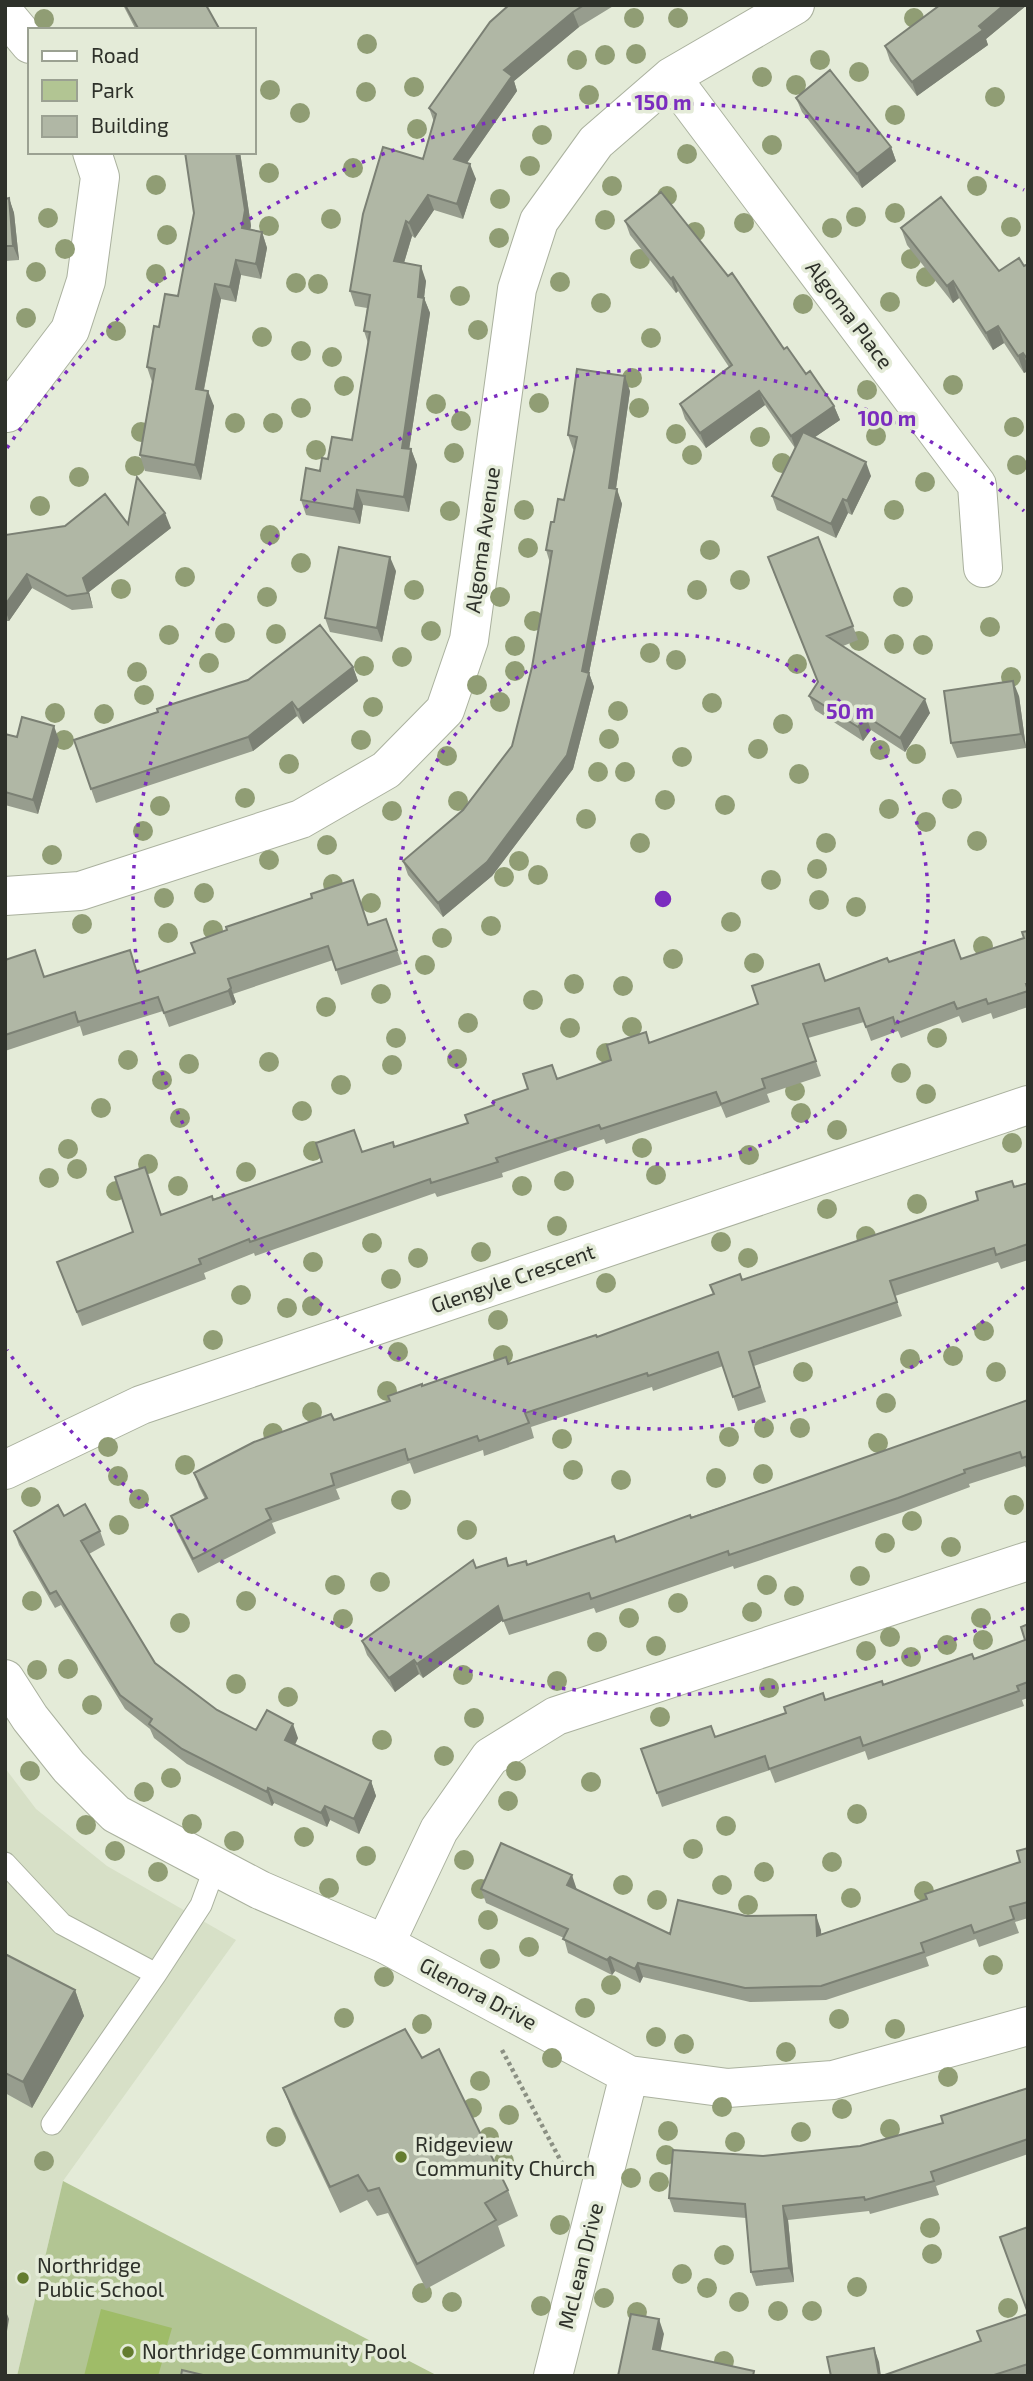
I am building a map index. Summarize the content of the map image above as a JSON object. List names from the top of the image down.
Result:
{
  "streets": {
    "street": [
      "Algoma Place",
      "Algoma Avenue",
      "Glengyle Crescent",
      "Glenora Drive",
      "McLean Drive"
    ]
  },
  "crossings": [
    ["Algoma Place", "Algoma Avenue"],
    ["Glenora Drive", "McLean Drive"]
  ],
  "places": ["Ridgeview Community Church", "Northridge Public School", "Northridge Community Pool"],
  "legend": ["Road", "Park", "Building"],
  "rings": ["150 m", "100 m", "50 m"]
}
